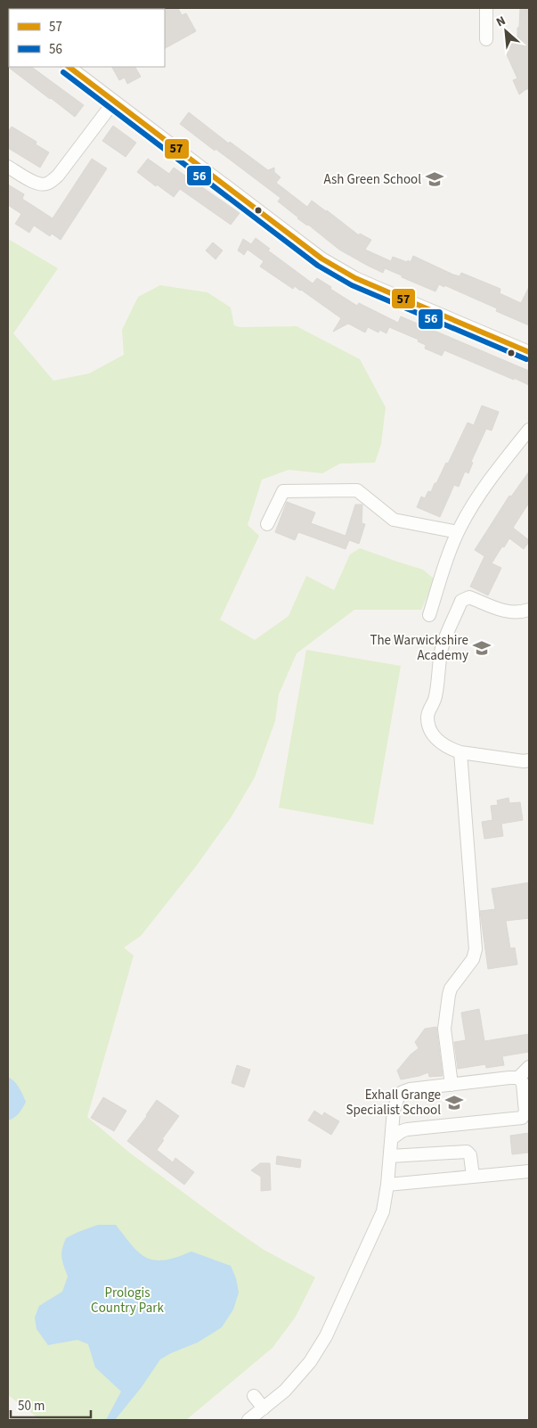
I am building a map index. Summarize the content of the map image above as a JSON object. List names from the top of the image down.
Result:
{
  "parks": ["Prologis Country Park"],
  "places": {
    "school or university": ["Ash Green School", "The Warwickshire Academy", "Exhall Grange Specialist School"]
  },
  "lines": ["transit line 57", "transit line 56"],
  "legend": ["57", "56"],
  "scale_bar": "50 m",
  "north": "top left"
}
